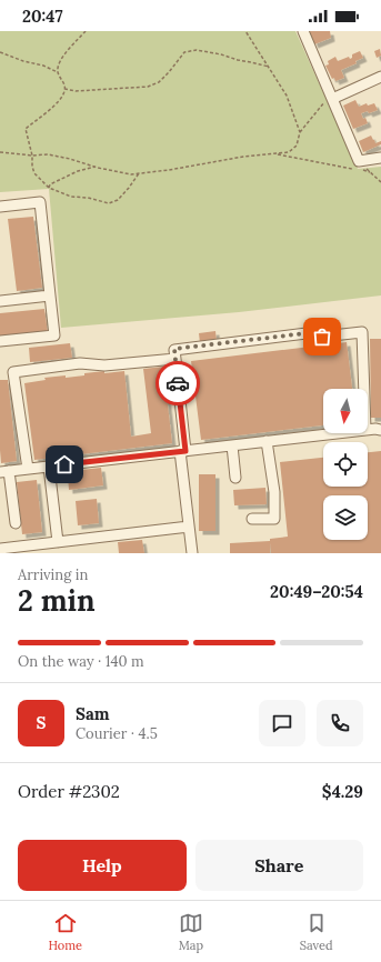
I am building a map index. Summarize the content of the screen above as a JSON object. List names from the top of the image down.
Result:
{
  "north": "bottom",
  "page": {
    "status": "20:47",
    "heading": ["2 min", "Arriving in", "20:49–20:54"],
    "panel": [
      "Sam",
      "Courier · 4.5",
      "Order #2302",
      "$4.29"
    ],
    "bar": "On the way · 140 m",
    "round": "S",
    "buttons": ["Help", "Share"],
    "tabs": ["Home", "Map", "Saved"]
  }
}
